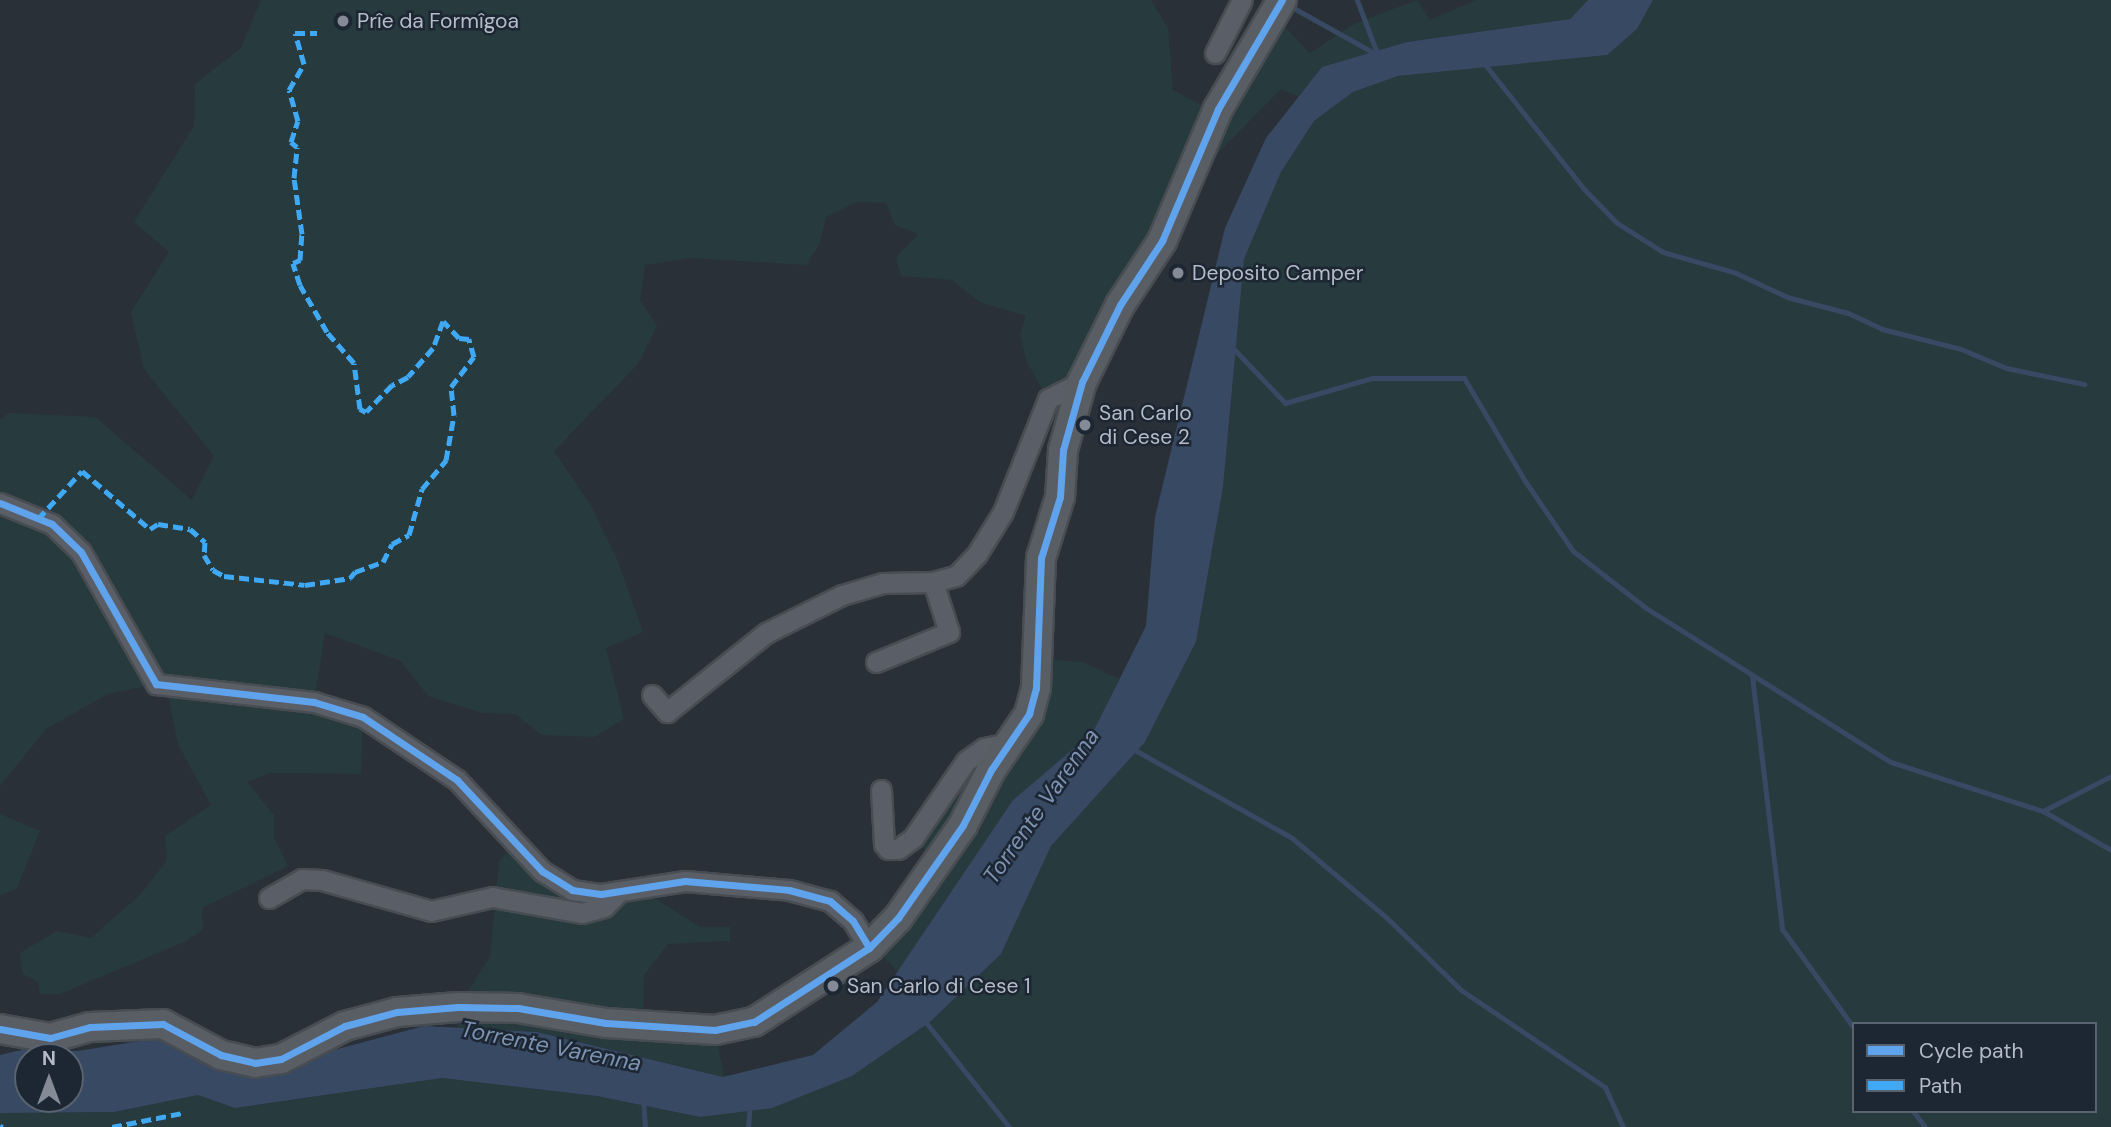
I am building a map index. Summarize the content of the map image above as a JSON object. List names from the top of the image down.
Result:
{
  "water": ["Torrente Varenna"],
  "places": [
    "Prîe da Formîgoa",
    "Deposito Camper",
    "San Carlo di Cese 2",
    "San Carlo di Cese 1"
  ],
  "legend": ["Cycle path", "Path"],
  "north": "top"
}
